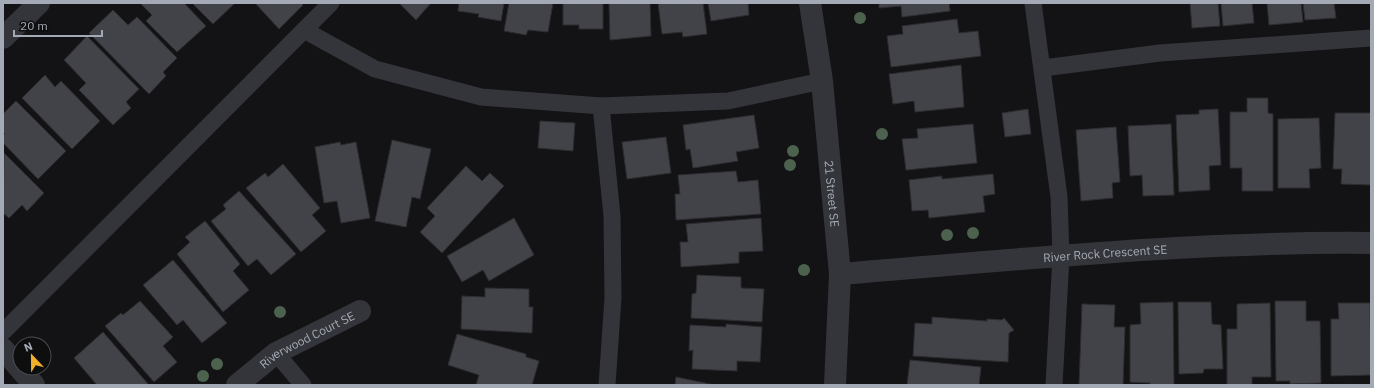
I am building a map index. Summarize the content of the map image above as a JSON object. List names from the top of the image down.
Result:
{
  "streets": {
    "street": ["21 Street SE", "River Rock Crescent SE", "Riverwood Court SE"]
  },
  "crossings": [
    ["21 Street SE", "River Rock Crescent SE"]
  ],
  "scale_bar": "20 m",
  "north": "top"
}
